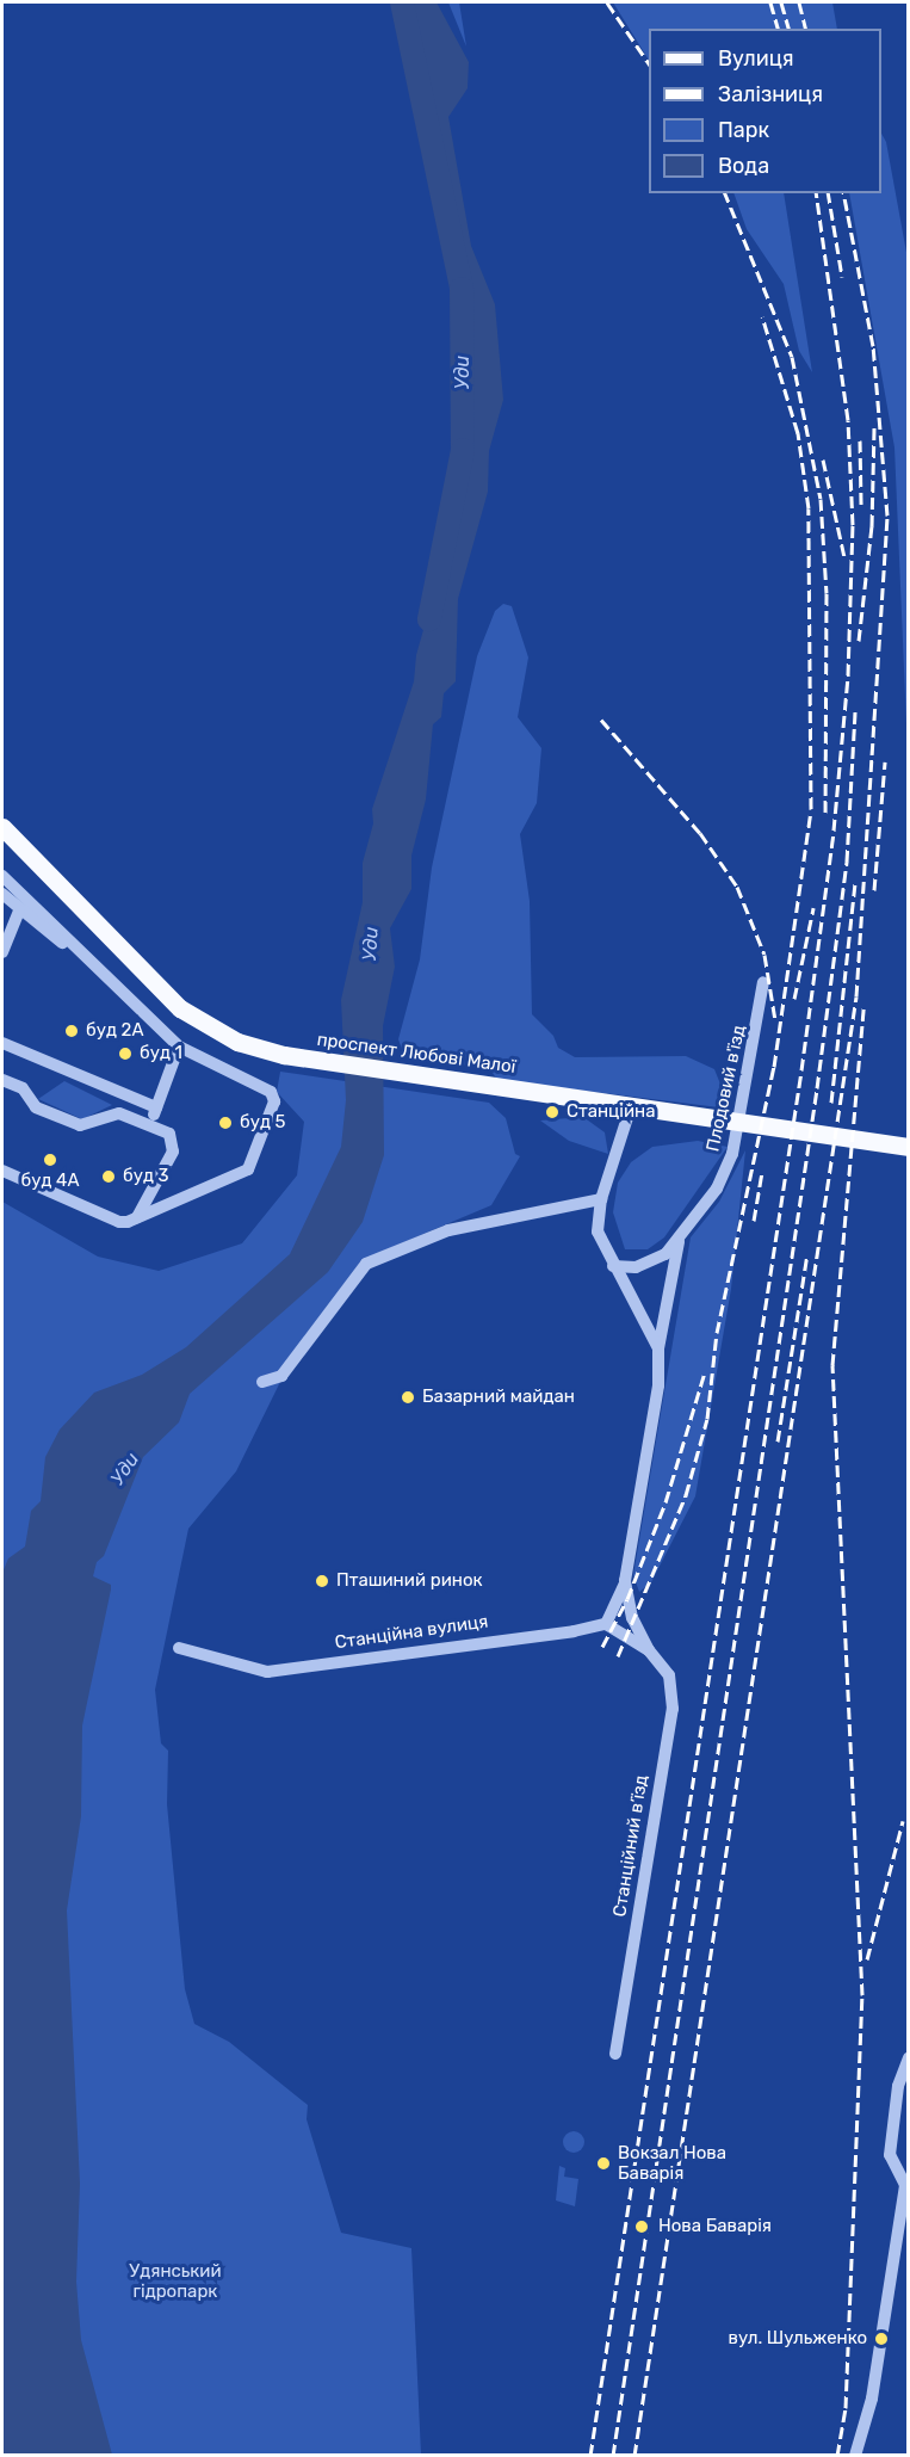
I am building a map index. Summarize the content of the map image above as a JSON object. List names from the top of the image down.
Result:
{
  "streets": {
    "main road": ["проспект Любові Малої"],
    "street": ["Плодовий в'їзд", "Станційна вулиця", "Станційний в’їзд"]
  },
  "water": ["Уди"],
  "parks": ["Удянський гідропарк"],
  "places": [
    "буд 2А",
    "буд 1",
    "Станційна",
    "буд 5",
    "буд 4А",
    "буд 3",
    "Базарний майдан",
    "Пташиний ринок",
    "Вокзал Нова Баварія",
    "Нова Баварія",
    "вул. Шульженко"
  ],
  "legend": [
    "Вулиця",
    "Залізниця",
    "Парк",
    "Вода"
  ]
}
